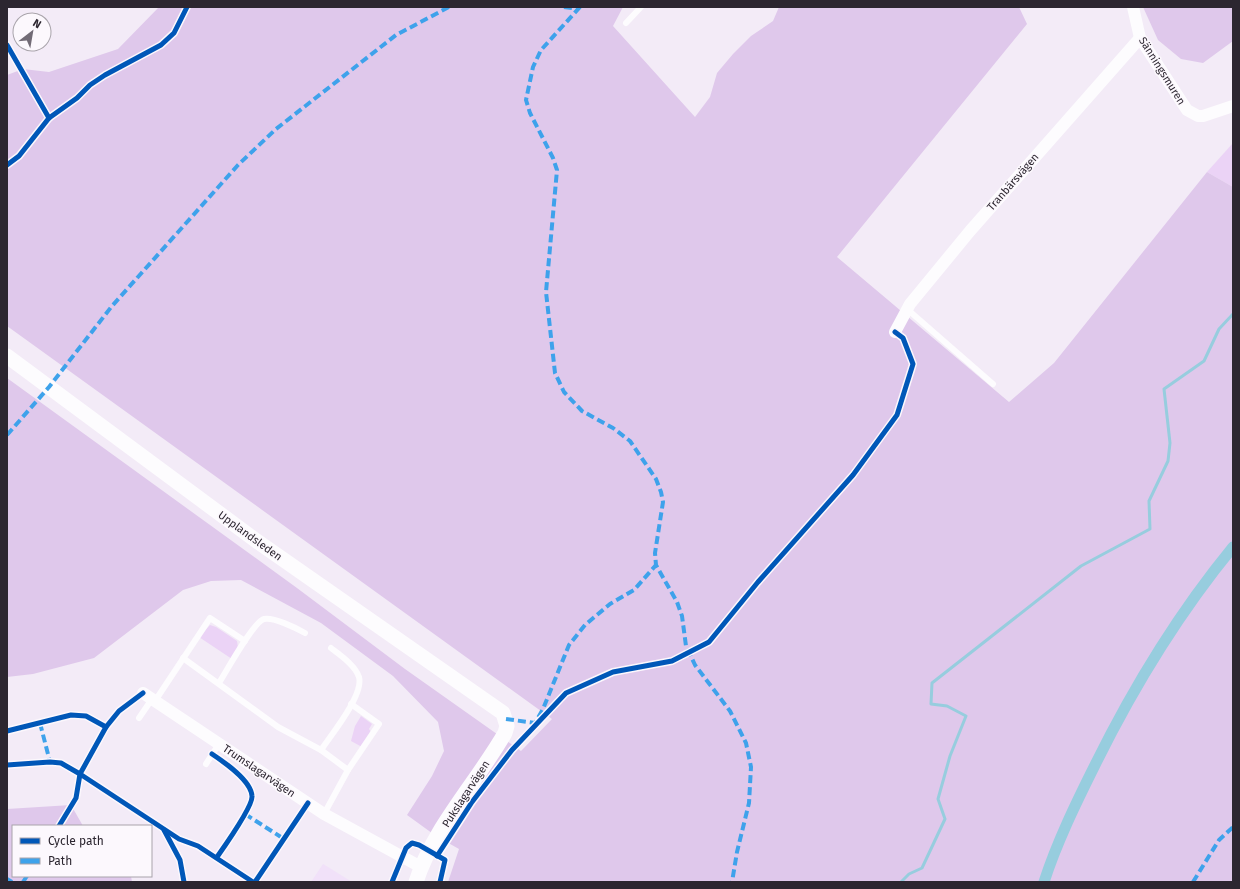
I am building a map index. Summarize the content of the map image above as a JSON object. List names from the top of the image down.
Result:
{
  "streets": {
    "street": [
      "Sänningsmuren",
      "Tranbärsvägen",
      "Upplandsleden",
      "Trumslagarvägen",
      "Pukslagarvägen"
    ]
  },
  "crossings": [
    ["Sänningsmuren", "Tranbärsvägen"],
    ["Upplandsleden", "Pukslagarvägen"],
    ["Trumslagarvägen", "Pukslagarvägen"]
  ],
  "legend": ["Cycle path", "Path"],
  "north": "top right"
}
